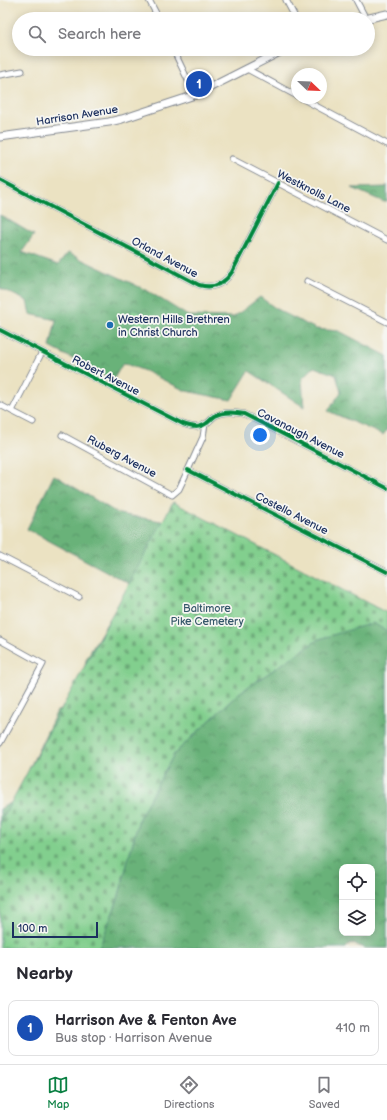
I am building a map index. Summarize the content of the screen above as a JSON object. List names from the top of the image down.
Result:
{
  "streets": {
    "main road": ["Harrison Avenue"],
    "street": [
      "Westknolls Lane",
      "Orland Avenue",
      "Robert Avenue",
      "Cavanaugh Avenue",
      "Ruberg Avenue",
      "Costello Avenue"
    ]
  },
  "crossings": [
    ["Westknolls Lane", "Orland Avenue"],
    ["Robert Avenue", "Cavanaugh Avenue"],
    ["Ruberg Avenue", "Costello Avenue"]
  ],
  "parks": ["Baltimore Pike Cemetery"],
  "places": ["Western Hills Brethren in Christ Church"],
  "scale_bar": "100 m",
  "north": "bottom right",
  "page": {
    "search": "Search here",
    "pins": "1",
    "scale": "100 m",
    "heading": "Nearby",
    "list": [
      {
        "mark": "1",
        "name": "Harrison Ave & Fenton Ave",
        "note": "Bus stop · Harrison Avenue",
        "value": "410 m"
      }
    ],
    "nav": ["Map", "Directions", "Saved"]
  }
}
